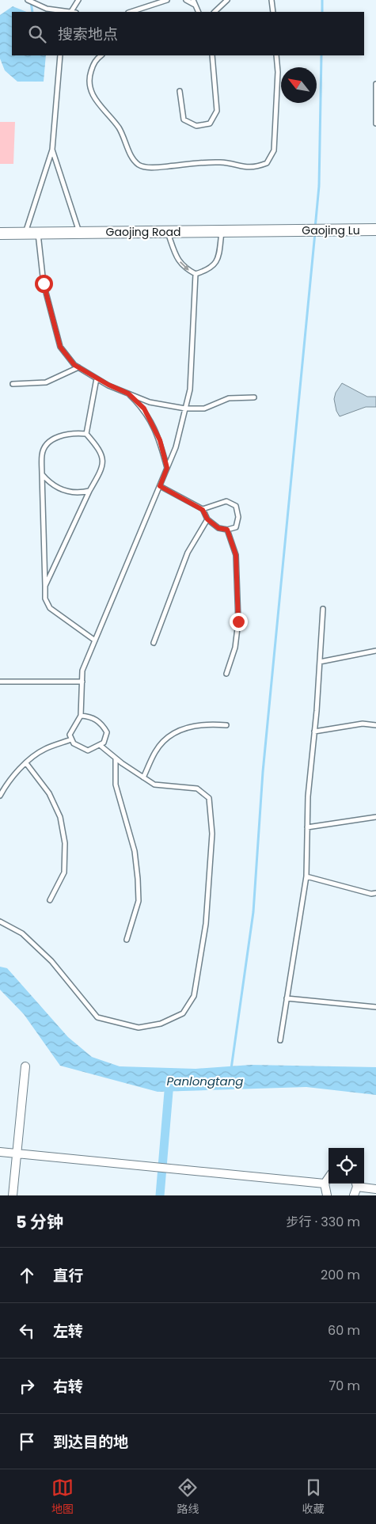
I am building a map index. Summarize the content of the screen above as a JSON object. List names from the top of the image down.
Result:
{
  "streets": {
    "main road": ["Gaojing Lu", "Gaojing Road"]
  },
  "crossings": [
    ["Gaojing Lu", "Gaojing Road"]
  ],
  "water": ["Panlongtang"],
  "north": "top left",
  "page": {
    "search": "搜索地点",
    "heading": ["5 分钟", "步行 · 330 m"],
    "list": [
      ["直行", "200 m"],
      ["左转", "60 m"],
      ["右转", "70 m"],
      "到达目的地"
    ],
    "nav": ["地图", "路线", "收藏"]
  }
}
